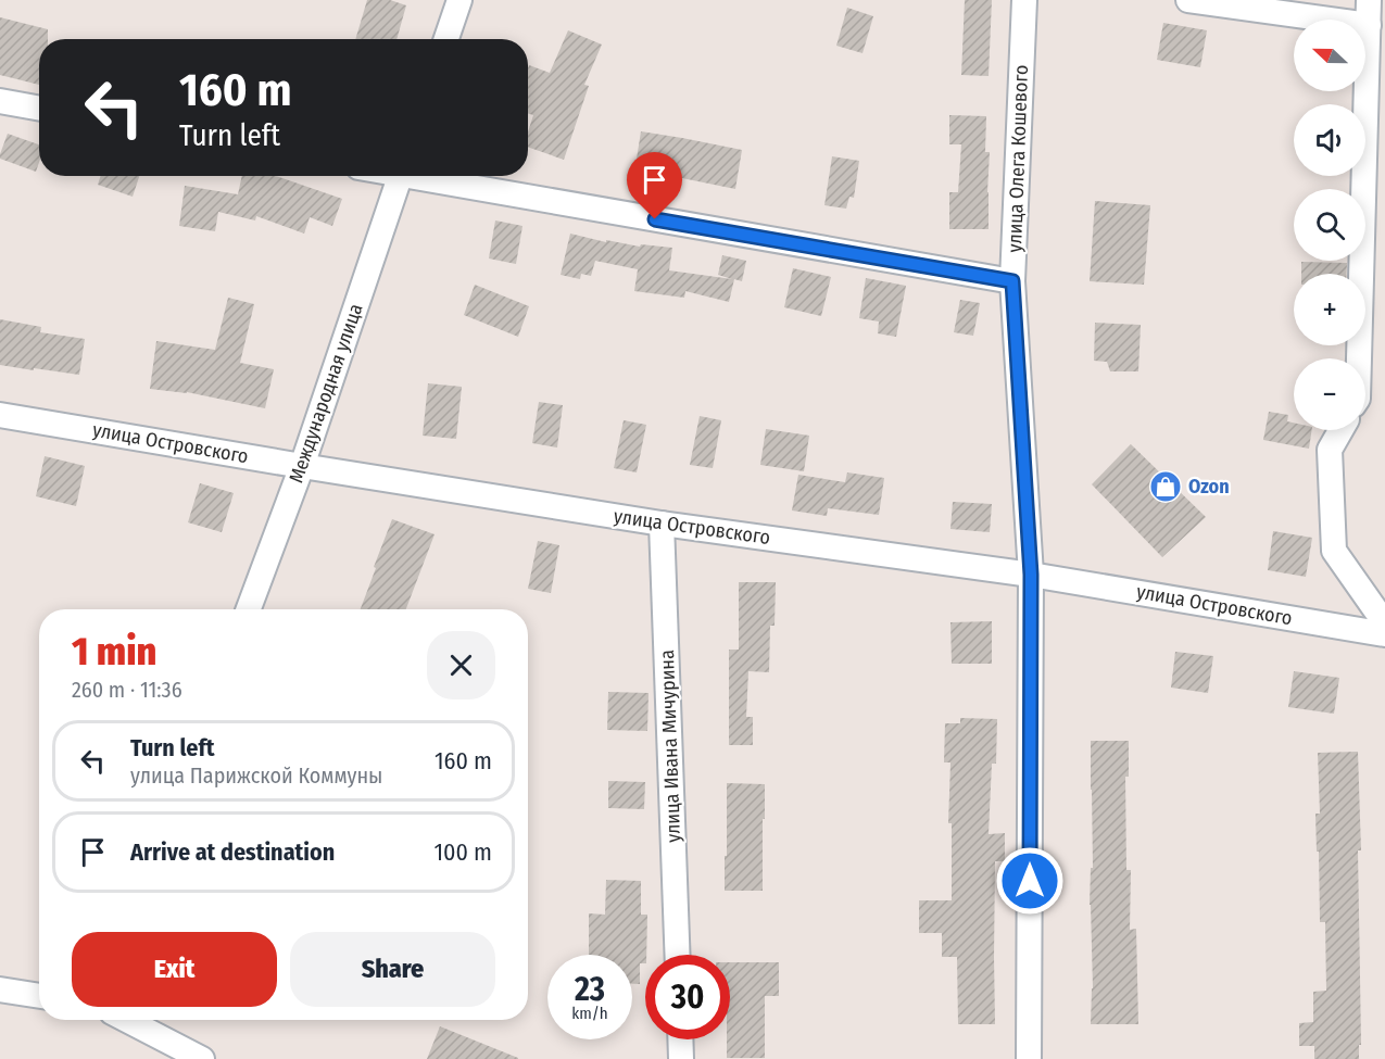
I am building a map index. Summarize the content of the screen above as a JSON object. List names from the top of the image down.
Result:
{
  "streets": {
    "street": [
      "улица Олега Кошевого",
      "Международная улица",
      "улица Островского",
      "улица Ивана Мичурина"
    ]
  },
  "crossings": [
    ["улица Олега Кошевого", "улица Островского"],
    ["Международная улица", "улица Островского"],
    ["улица Островского", "улица Ивана Мичурина"]
  ],
  "places": {
    "shop": ["Ozon"]
  },
  "north": "left",
  "page": {
    "map_buttons": ["+", "−"],
    "turn": ["160 m", "Turn left"],
    "heading": ["1 min", "260 m · 11:36"],
    "list": [
      {
        "name": "Turn left",
        "note": "улица Парижской Коммуны",
        "value": "160 m"
      },
      {
        "name": "Arrive at destination",
        "value": "100 m"
      }
    ],
    "buttons": ["Exit", "Share"],
    "speed": "23 km/h",
    "limit": "30"
  }
}
